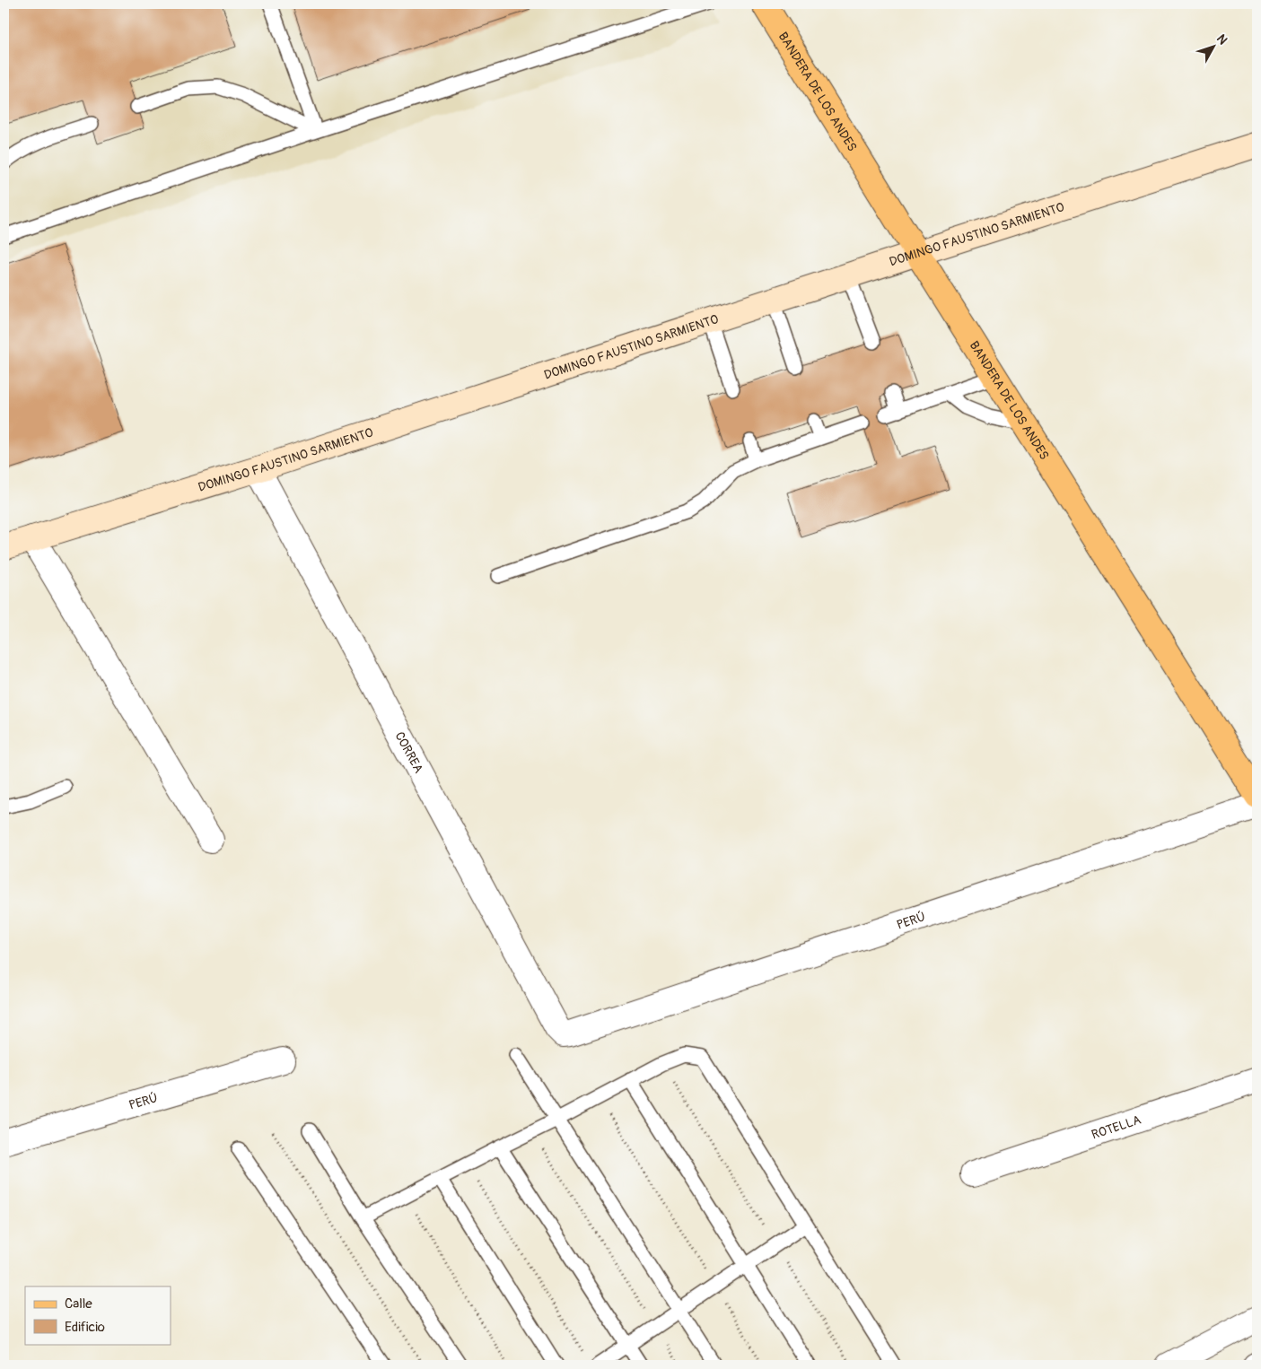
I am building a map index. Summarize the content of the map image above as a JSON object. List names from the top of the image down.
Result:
{
  "streets": {
    "main road": ["BANDERA DE LOS ANDES", "DOMINGO FAUSTINO SARMIENTO"],
    "street": ["CORREA", "PERÚ", "ROTELLA"]
  },
  "crossings": [
    ["BANDERA DE LOS ANDES", "DOMINGO FAUSTINO SARMIENTO"],
    ["DOMINGO FAUSTINO SARMIENTO", "CORREA"],
    ["CORREA", "PERÚ"]
  ],
  "legend": ["Calle", "Edificio"],
  "north": "top right"
}
